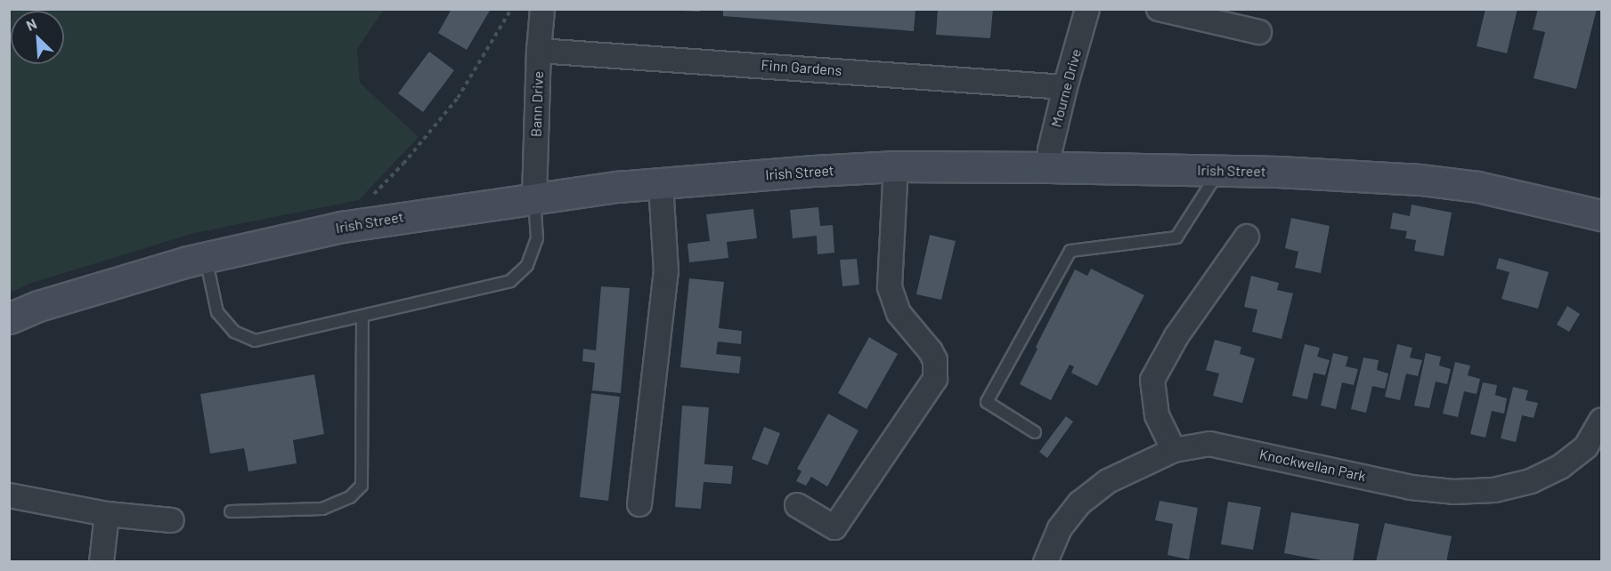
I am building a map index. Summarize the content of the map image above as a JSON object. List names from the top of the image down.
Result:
{
  "streets": {
    "main road": ["Irish Street"],
    "street": [
      "Finn Gardens",
      "Mourne Drive",
      "Bann Drive",
      "Knockwellan Park"
    ]
  },
  "crossings": [
    ["Finn Gardens", "Mourne Drive"],
    ["Finn Gardens", "Bann Drive"],
    ["Mourne Drive", "Irish Street"],
    ["Bann Drive", "Irish Street"]
  ],
  "north": "top left"
}
